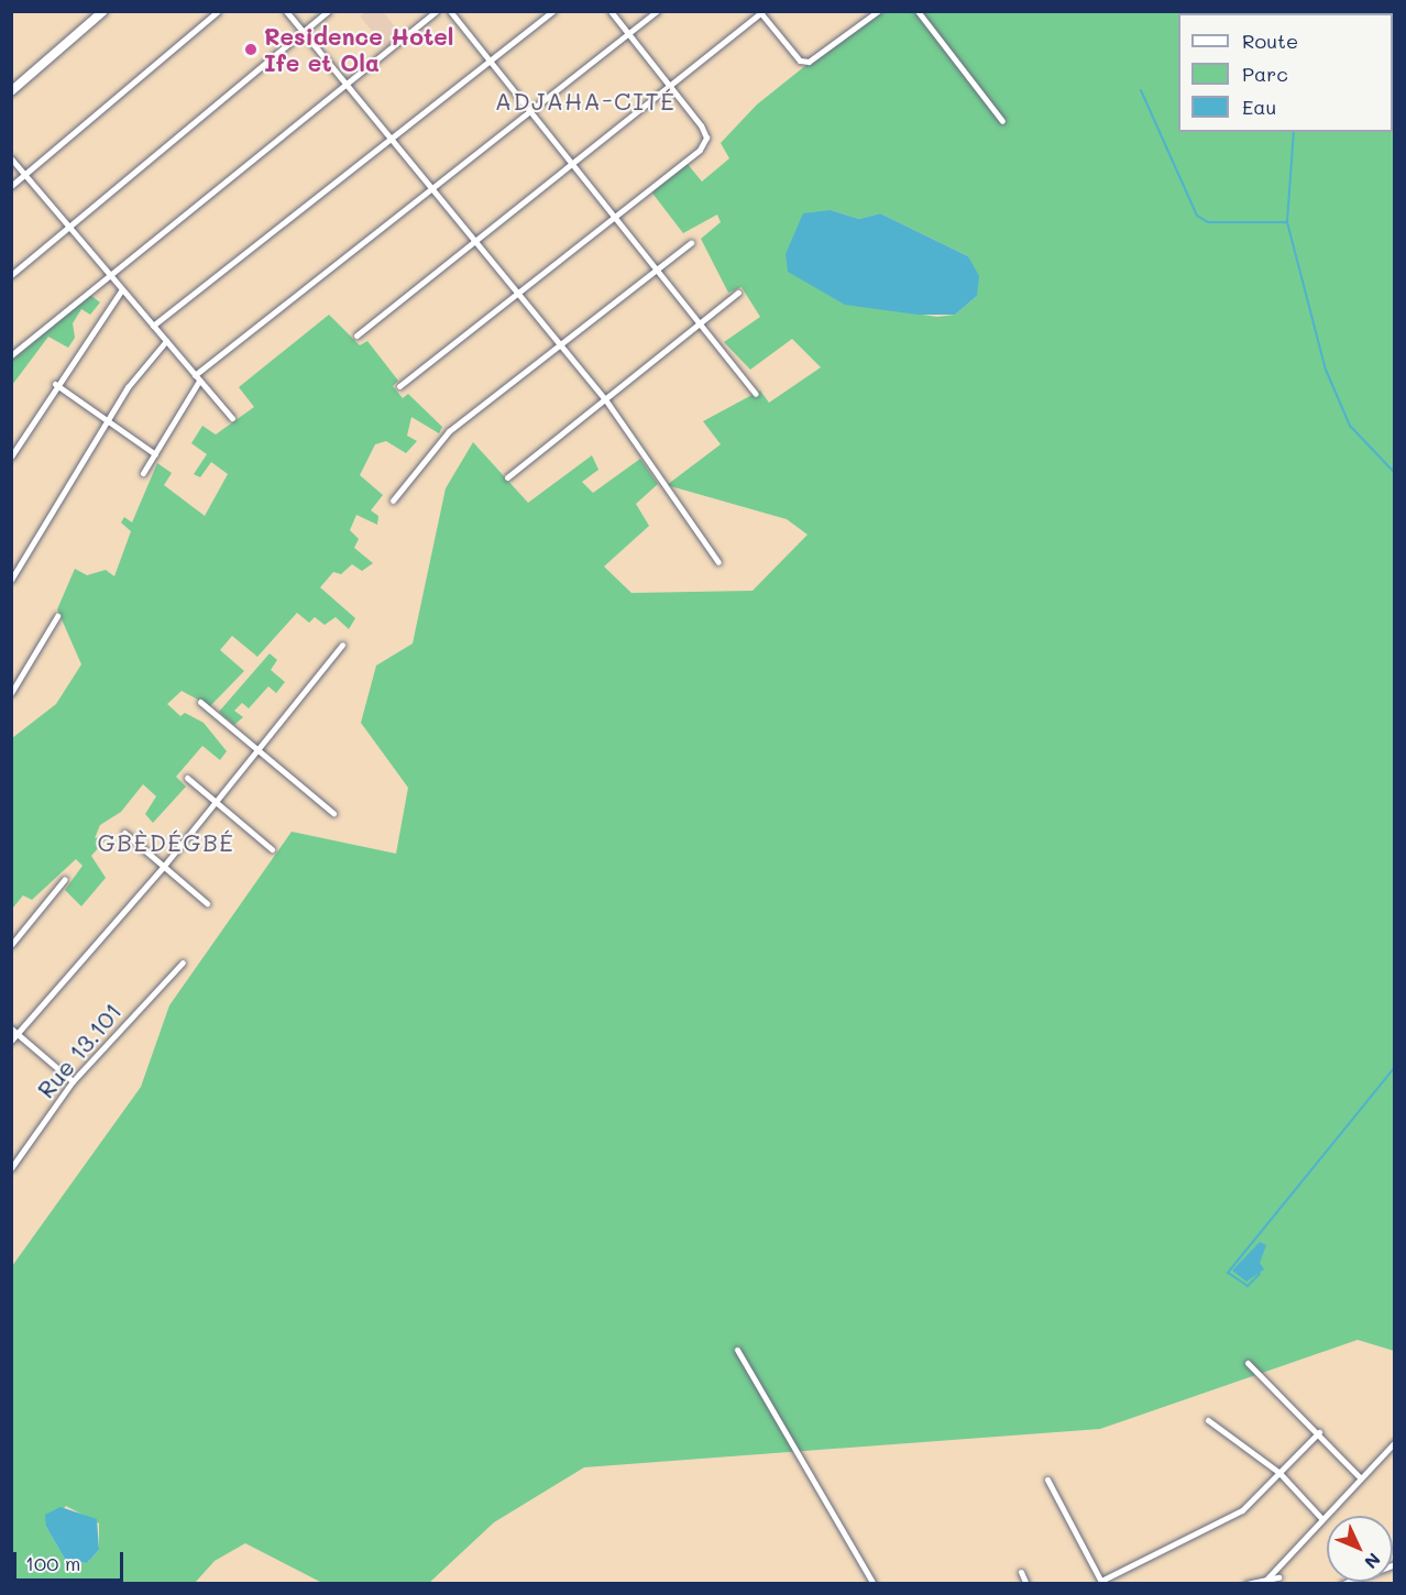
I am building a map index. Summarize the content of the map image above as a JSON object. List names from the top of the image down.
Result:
{
  "streets": {
    "street": ["Rue 13.101"]
  },
  "districts": ["ADJAHA-CITÉ", "GBÈDÉGBÉ"],
  "places": ["Residence Hotel Ife et Ola"],
  "legend": ["Route", "Parc", "Eau"],
  "scale_bar": "100 m",
  "north": "bottom right"
}
